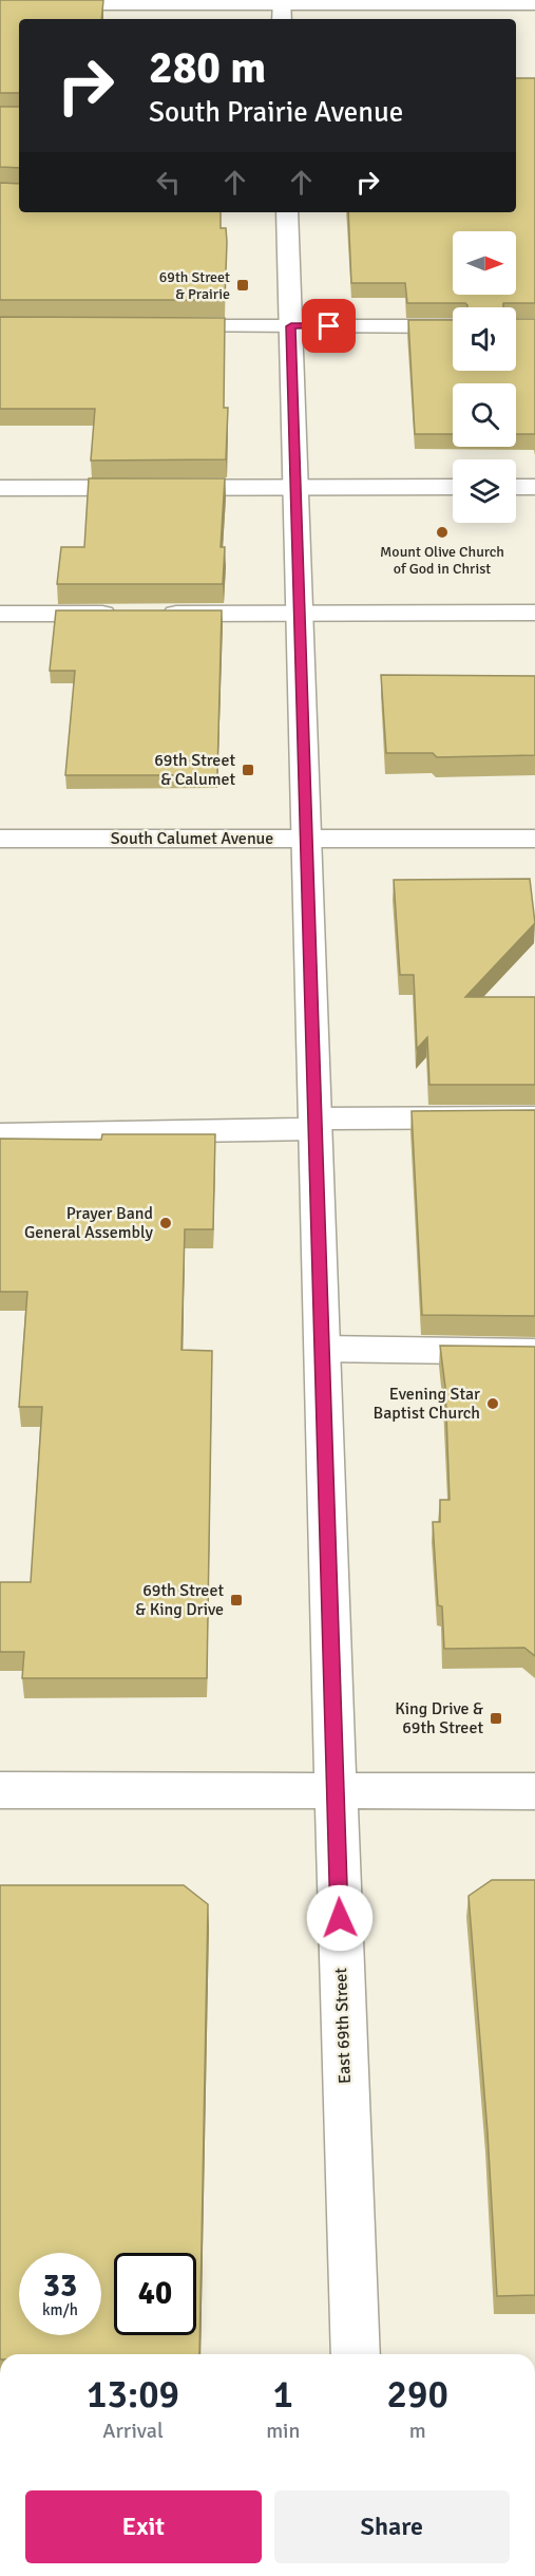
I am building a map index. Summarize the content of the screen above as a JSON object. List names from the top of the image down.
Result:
{
  "streets": {
    "street": ["South Calumet Avenue", "East 69th Street"]
  },
  "crossings": [
    ["South Calumet Avenue", "East 69th Street"]
  ],
  "places": {
    "transit": [
      "69th Street & Prairie",
      "69th Street & Calumet",
      "69th Street & King Drive",
      "King Drive & 69th Street"
    ],
    "other": ["Mount Olive Church of God in Christ", "Prayer Band General Assembly", "Evening Star Baptist Church"]
  },
  "north": "right",
  "page": {
    "turn": ["280 m", "South Prairie Avenue"],
    "speed": "33 km/h",
    "limit": "40",
    "eta": [
      "13:09",
      "Arrival",
      "1",
      "min",
      "290",
      "m"
    ],
    "buttons": ["Exit", "Share"]
  }
}
